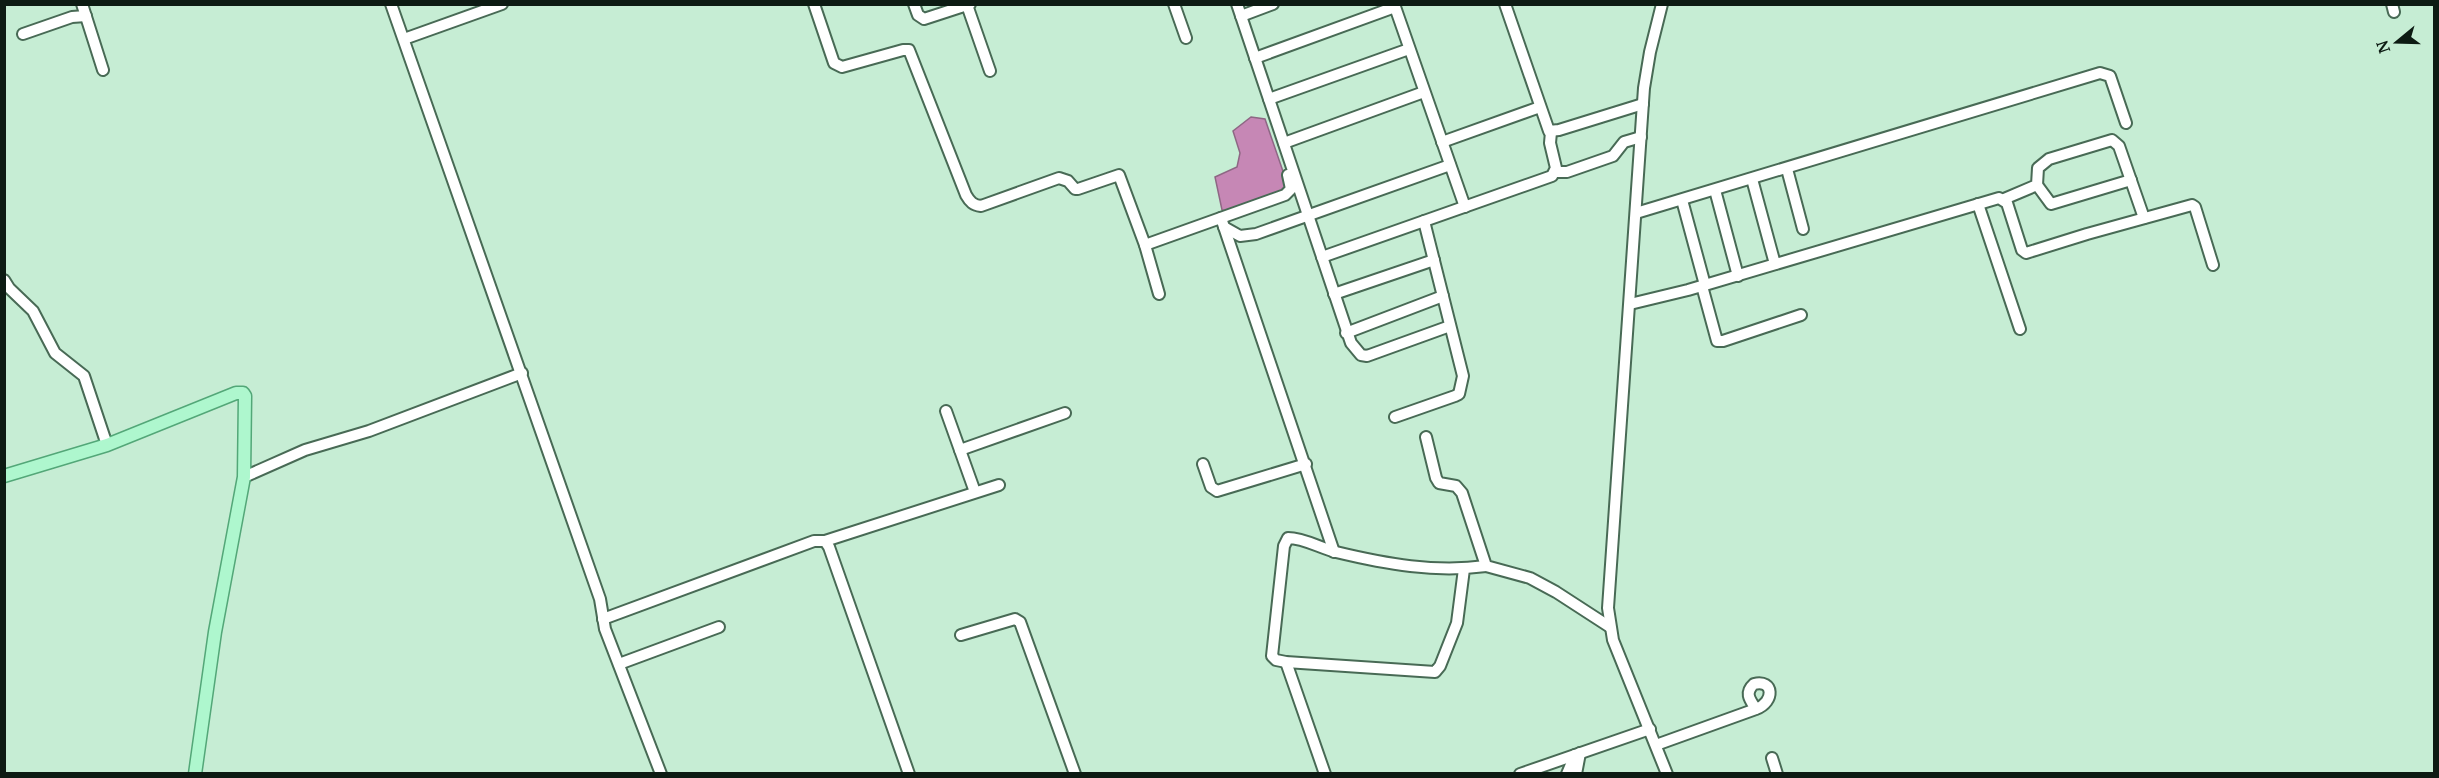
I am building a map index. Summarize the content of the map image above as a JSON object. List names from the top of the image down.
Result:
{
  "north": "left"
}
